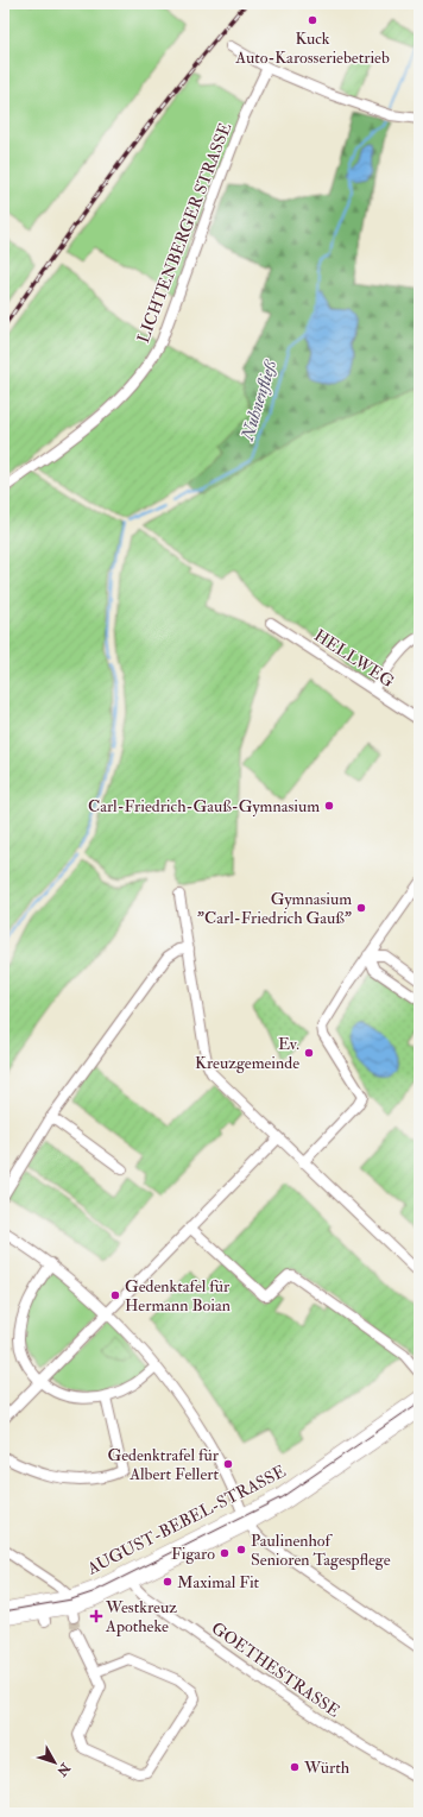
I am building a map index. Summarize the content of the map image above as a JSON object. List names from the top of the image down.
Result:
{
  "streets": {
    "street": [
      "LICHTENBERGER STRASSE",
      "HELLWEG",
      "AUGUST-BEBEL-STRASSE",
      "GOETHESTRASSE"
    ]
  },
  "crossings": [
    ["AUGUST-BEBEL-STRASSE", "GOETHESTRASSE"]
  ],
  "water": ["Nuhnenfließ"],
  "places": {
    "other": [
      "Kuck Auto-Karosseriebetrieb",
      "Carl-Friedrich-Gauß-Gymnasium",
      "Gymnasium \"Carl-Friedrich Gauß\"",
      "Ev. Kreuzgemeinde",
      "Gedenktafel für Hermann Boian",
      "Gedenktrafel für Albert Fellert",
      "Paulinenhof Senioren Tagespflege",
      "Figaro",
      "Maximal Fit",
      "Würth"
    ],
    "health": ["Westkreuz Apotheke"]
  },
  "north": "bottom right"
}
